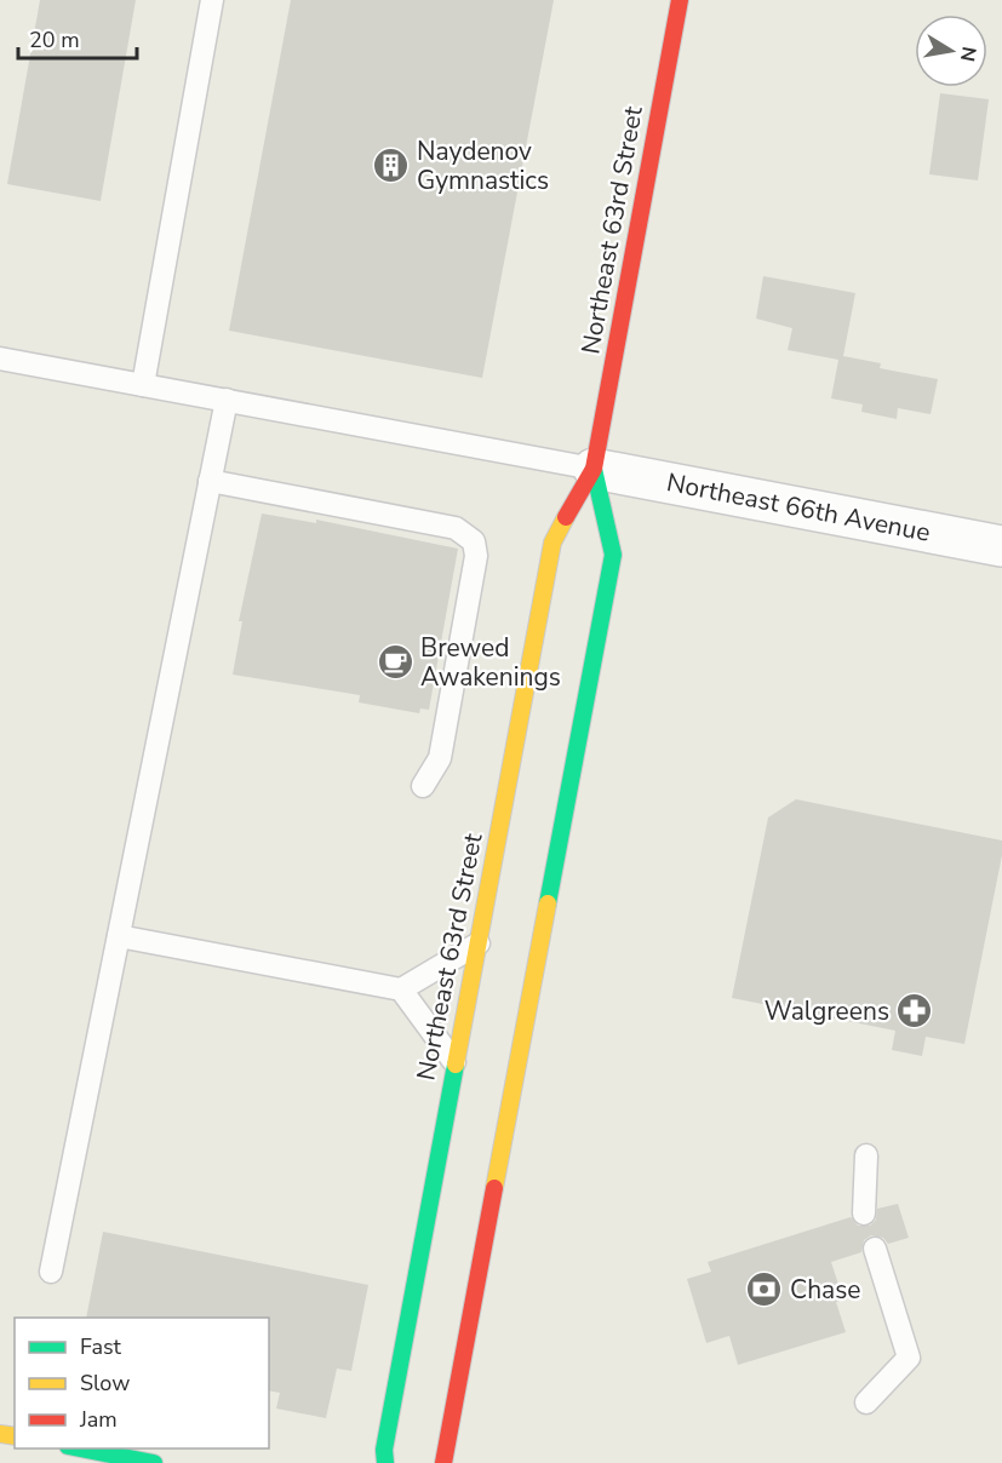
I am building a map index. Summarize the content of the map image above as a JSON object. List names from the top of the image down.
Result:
{
  "streets": {
    "main road": ["Northeast 63rd Street"],
    "street": ["Northeast 66th Avenue"]
  },
  "crossings": [
    ["Northeast 63rd Street", "Northeast 66th Avenue"]
  ],
  "places": {
    "building": ["Naydenov Gymnastics"],
    "cafe": ["Brewed Awakenings"],
    "pharmacy": ["Walgreens"],
    "bank": ["Chase"]
  },
  "legend": ["Fast", "Slow", "Jam"],
  "scale_bar": "20 m",
  "north": "right"
}
